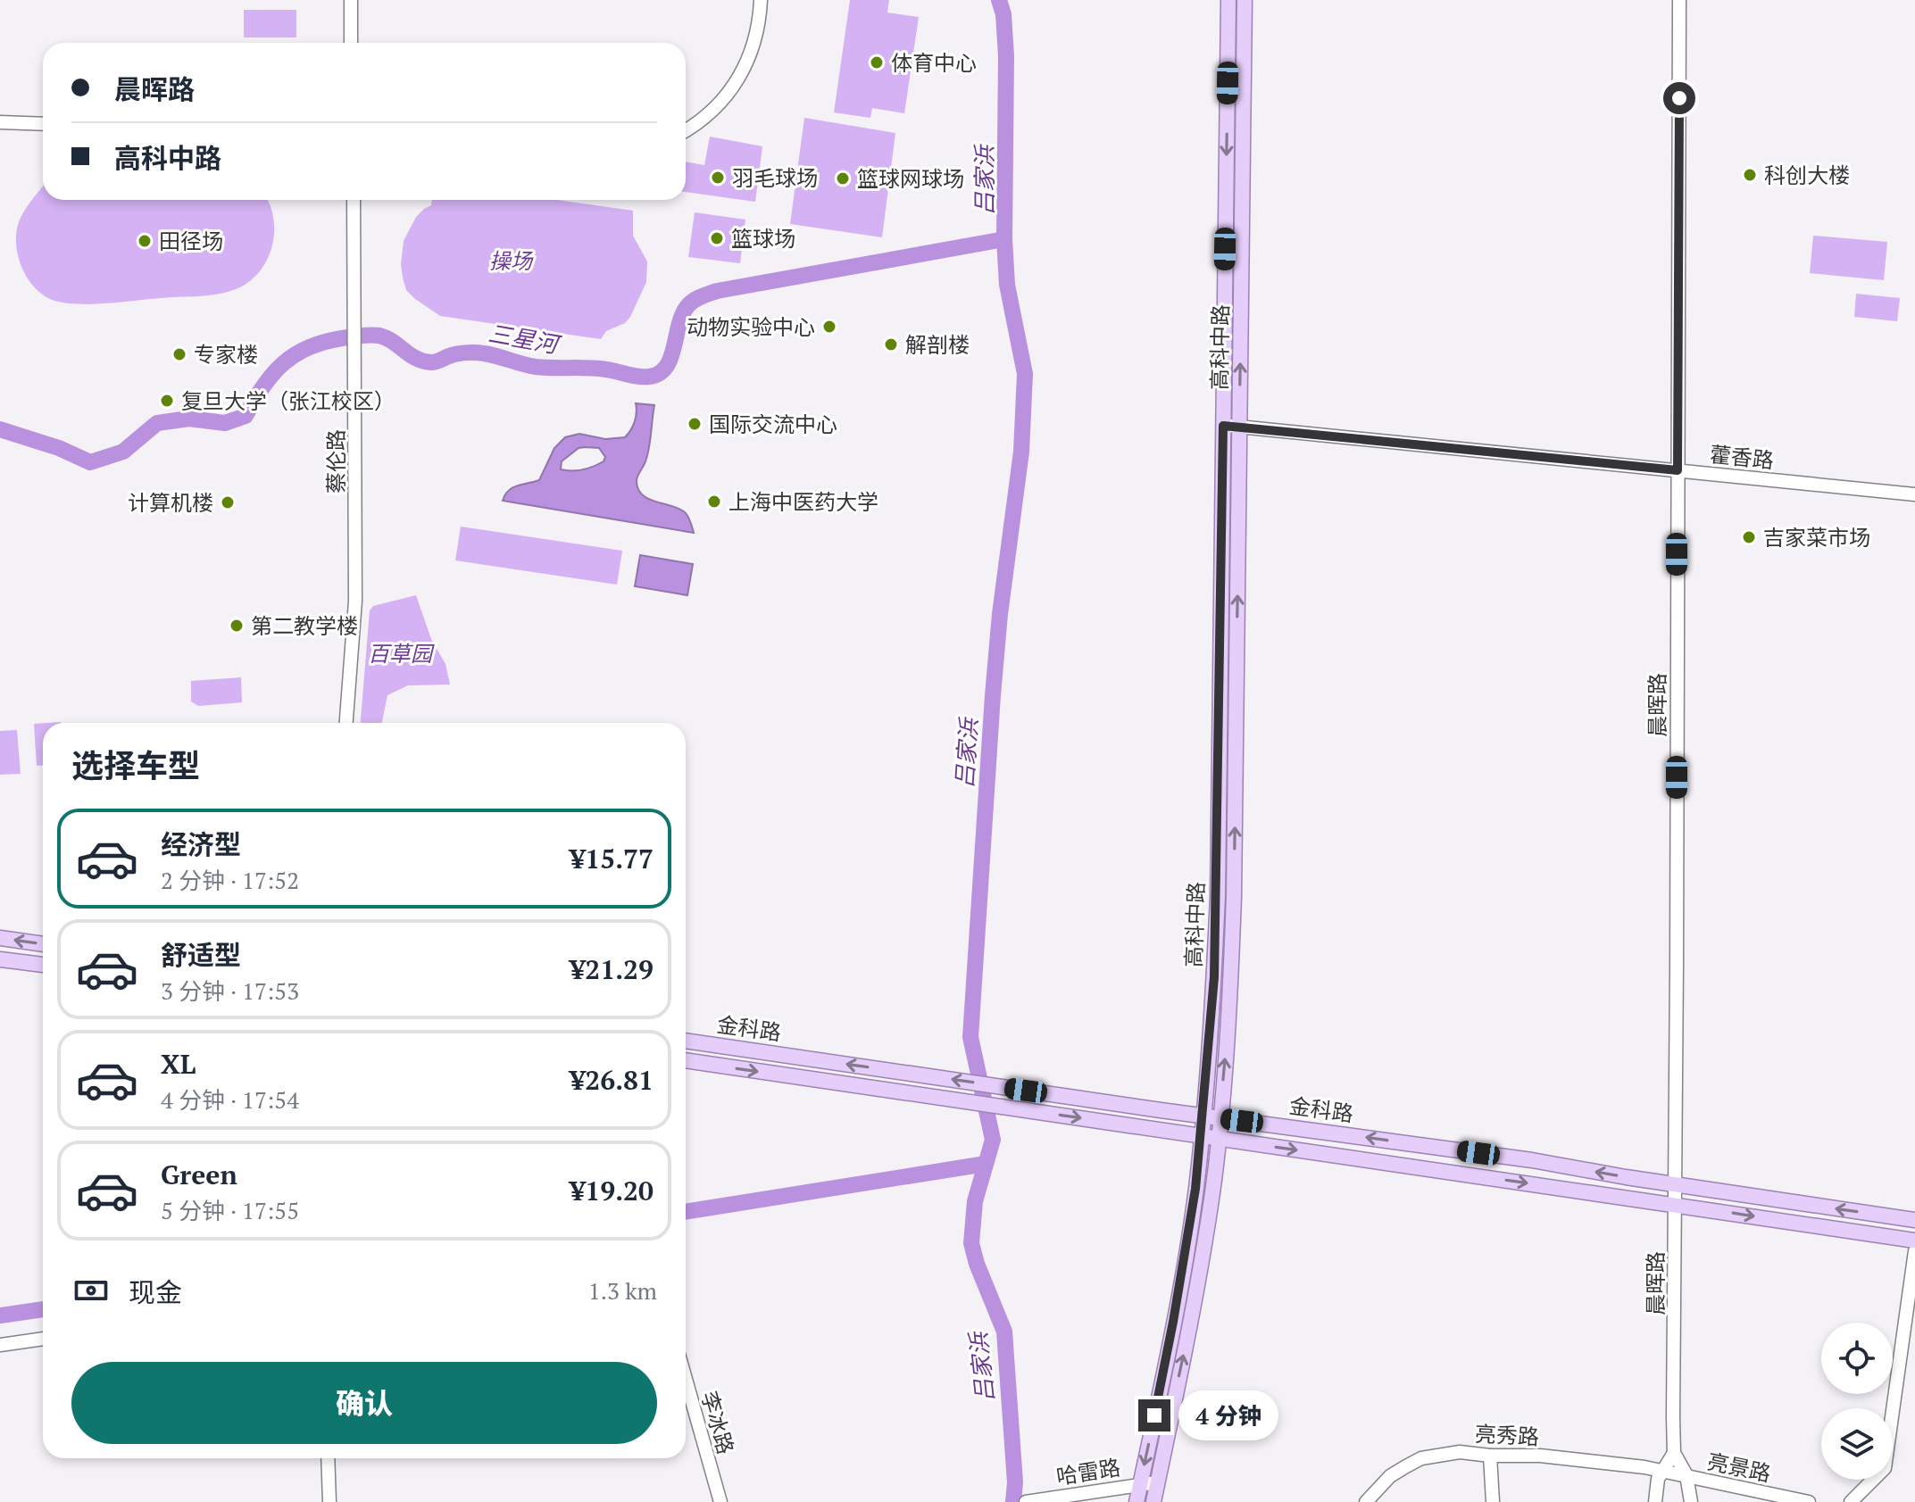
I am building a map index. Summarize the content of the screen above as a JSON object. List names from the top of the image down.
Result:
{
  "streets": {
    "main road": ["高科中路", "金科路"],
    "street": [
      "藿香路",
      "蔡伦路",
      "晨晖路",
      "李冰路",
      "亮秀路",
      "亮景路",
      "哈雷路"
    ]
  },
  "crossings": [
    ["高科中路", "藿香路"],
    ["高科中路", "金科路"],
    ["高科中路", "哈雷路"],
    ["藿香路", "晨晖路"],
    ["晨晖路", "金科路"],
    ["晨晖路", "亮景路"],
    ["亮秀路", "亮景路"]
  ],
  "water": ["吕家浜", "三星河"],
  "parks": ["操场", "百草园"],
  "places": [
    "体育中心",
    "科创大楼",
    "羽毛球场",
    "篮球网球场",
    "篮球场",
    "田径场",
    "动物实验中心",
    "解剖楼",
    "专家楼",
    "复旦大学（张江校区）",
    "国际交流中心",
    "上海中医药大学",
    "计算机楼",
    "吉家菜市场",
    "第二教学楼"
  ],
  "page": {
    "banner": ["晨晖路", "高科中路"],
    "heading": "选择车型",
    "list": [
      {
        "name": "经济型",
        "note": "2 分钟 · 17:52",
        "value": "¥15.77"
      },
      {
        "name": "舒适型",
        "note": "3 分钟 · 17:53",
        "value": "¥21.29"
      },
      {
        "name": "XL",
        "note": "4 分钟 · 17:54",
        "value": "¥26.81"
      },
      {
        "name": "Green",
        "note": "5 分钟 · 17:55",
        "value": "¥19.20"
      }
    ],
    "pay": ["现金", "1.3 km"],
    "buttons": "确认",
    "bubble": "4 分钟"
  }
}
